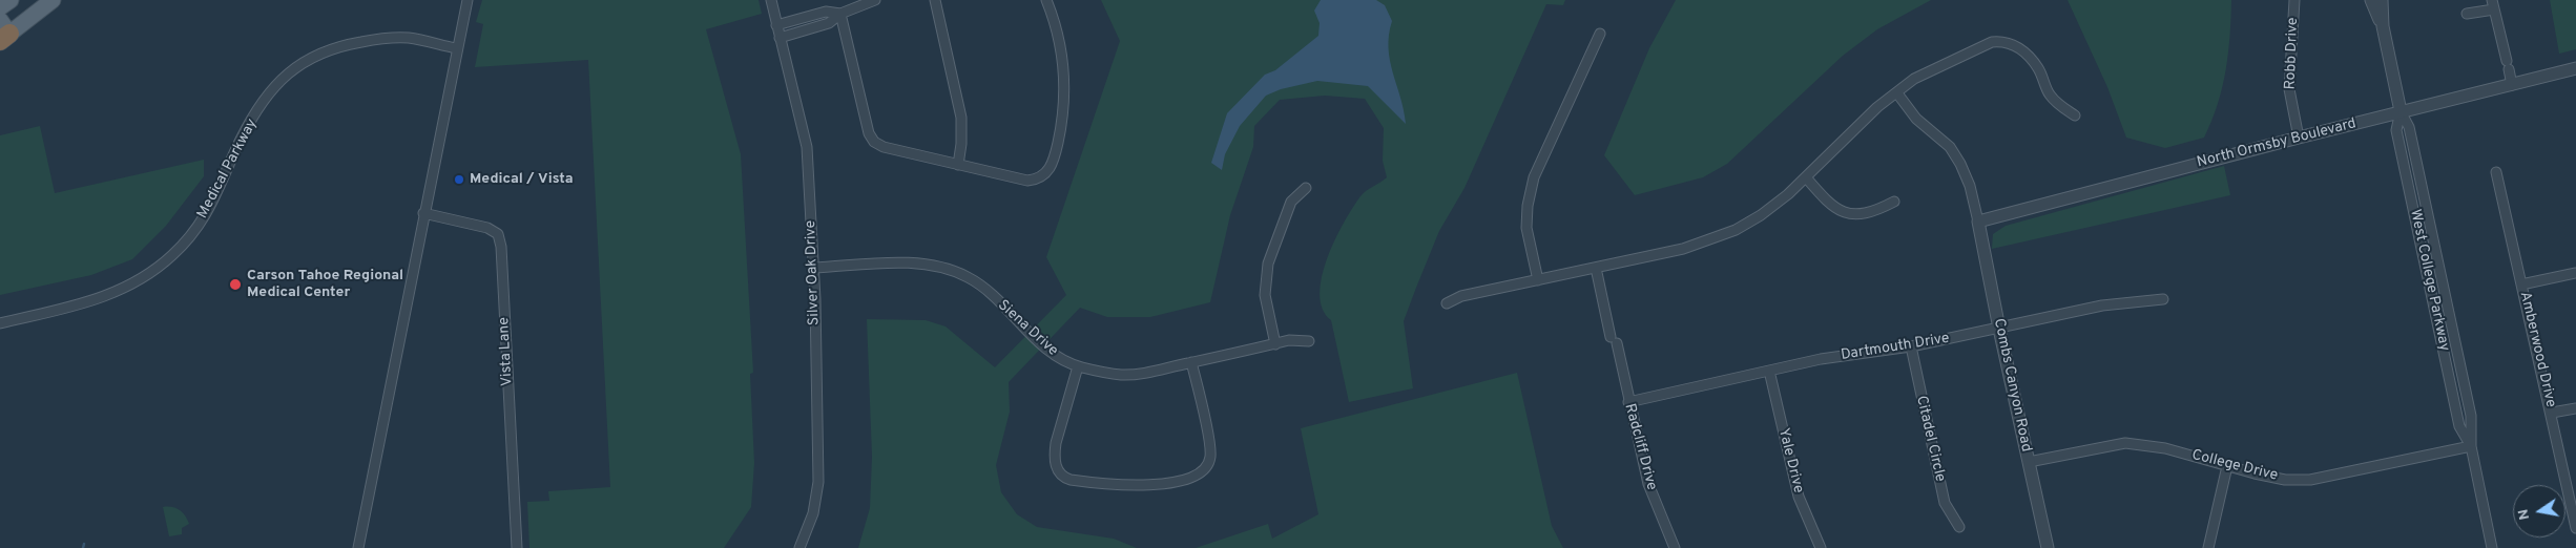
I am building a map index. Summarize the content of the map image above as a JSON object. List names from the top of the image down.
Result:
{
  "streets": {
    "street": [
      "Robb Drive",
      "North Ormsby Boulevard",
      "Medical Parkway",
      "Silver Oak Drive",
      "West College Parkway",
      "Siena Drive",
      "Dartmouth Drive",
      "Amberwood Drive",
      "Vista Lane",
      "Combs Canyon Road",
      "Citadel Circle",
      "Radcliff Drive",
      "Yale Drive",
      "College Drive"
    ]
  },
  "crossings": [
    ["Robb Drive", "North Ormsby Boulevard"],
    ["North Ormsby Boulevard", "West College Parkway"],
    ["North Ormsby Boulevard", "Combs Canyon Road"],
    ["Silver Oak Drive", "Siena Drive"],
    ["West College Parkway", "College Drive"],
    ["Dartmouth Drive", "Combs Canyon Road"],
    ["Dartmouth Drive", "Citadel Circle"],
    ["Dartmouth Drive", "Radcliff Drive"],
    ["Dartmouth Drive", "Yale Drive"],
    ["Combs Canyon Road", "College Drive"]
  ],
  "places": ["Medical / Vista", "Carson Tahoe Regional Medical Center"],
  "north": "left"
}
